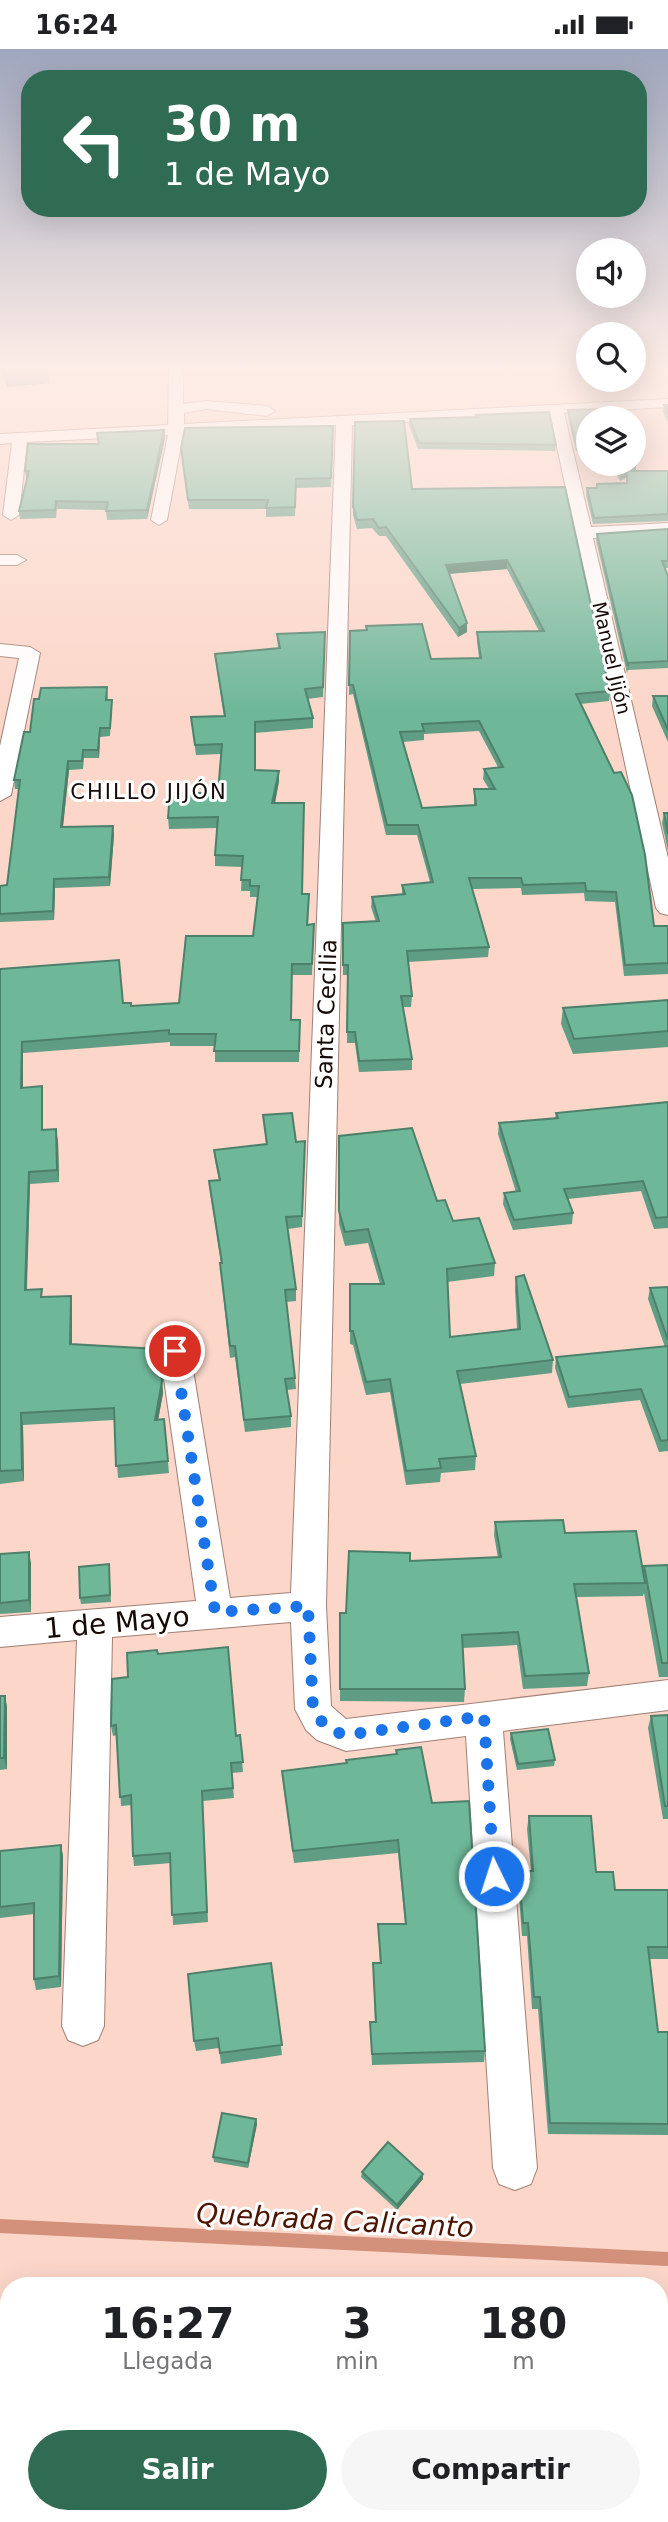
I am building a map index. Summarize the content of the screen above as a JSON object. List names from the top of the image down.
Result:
{
  "streets": {
    "street": ["Manuel Jijón", "Santa Cecilia", "1 de Mayo"]
  },
  "crossings": [
    ["Santa Cecilia", "1 de Mayo"]
  ],
  "districts": ["CHILLO JIJÓN"],
  "water": ["Quebrada Calicanto"],
  "page": {
    "status": "16:24",
    "turn": ["30 m", "1 de Mayo"],
    "eta": [
      "16:27",
      "Llegada",
      "3",
      "min",
      "180",
      "m"
    ],
    "buttons": ["Salir", "Compartir"]
  }
}
